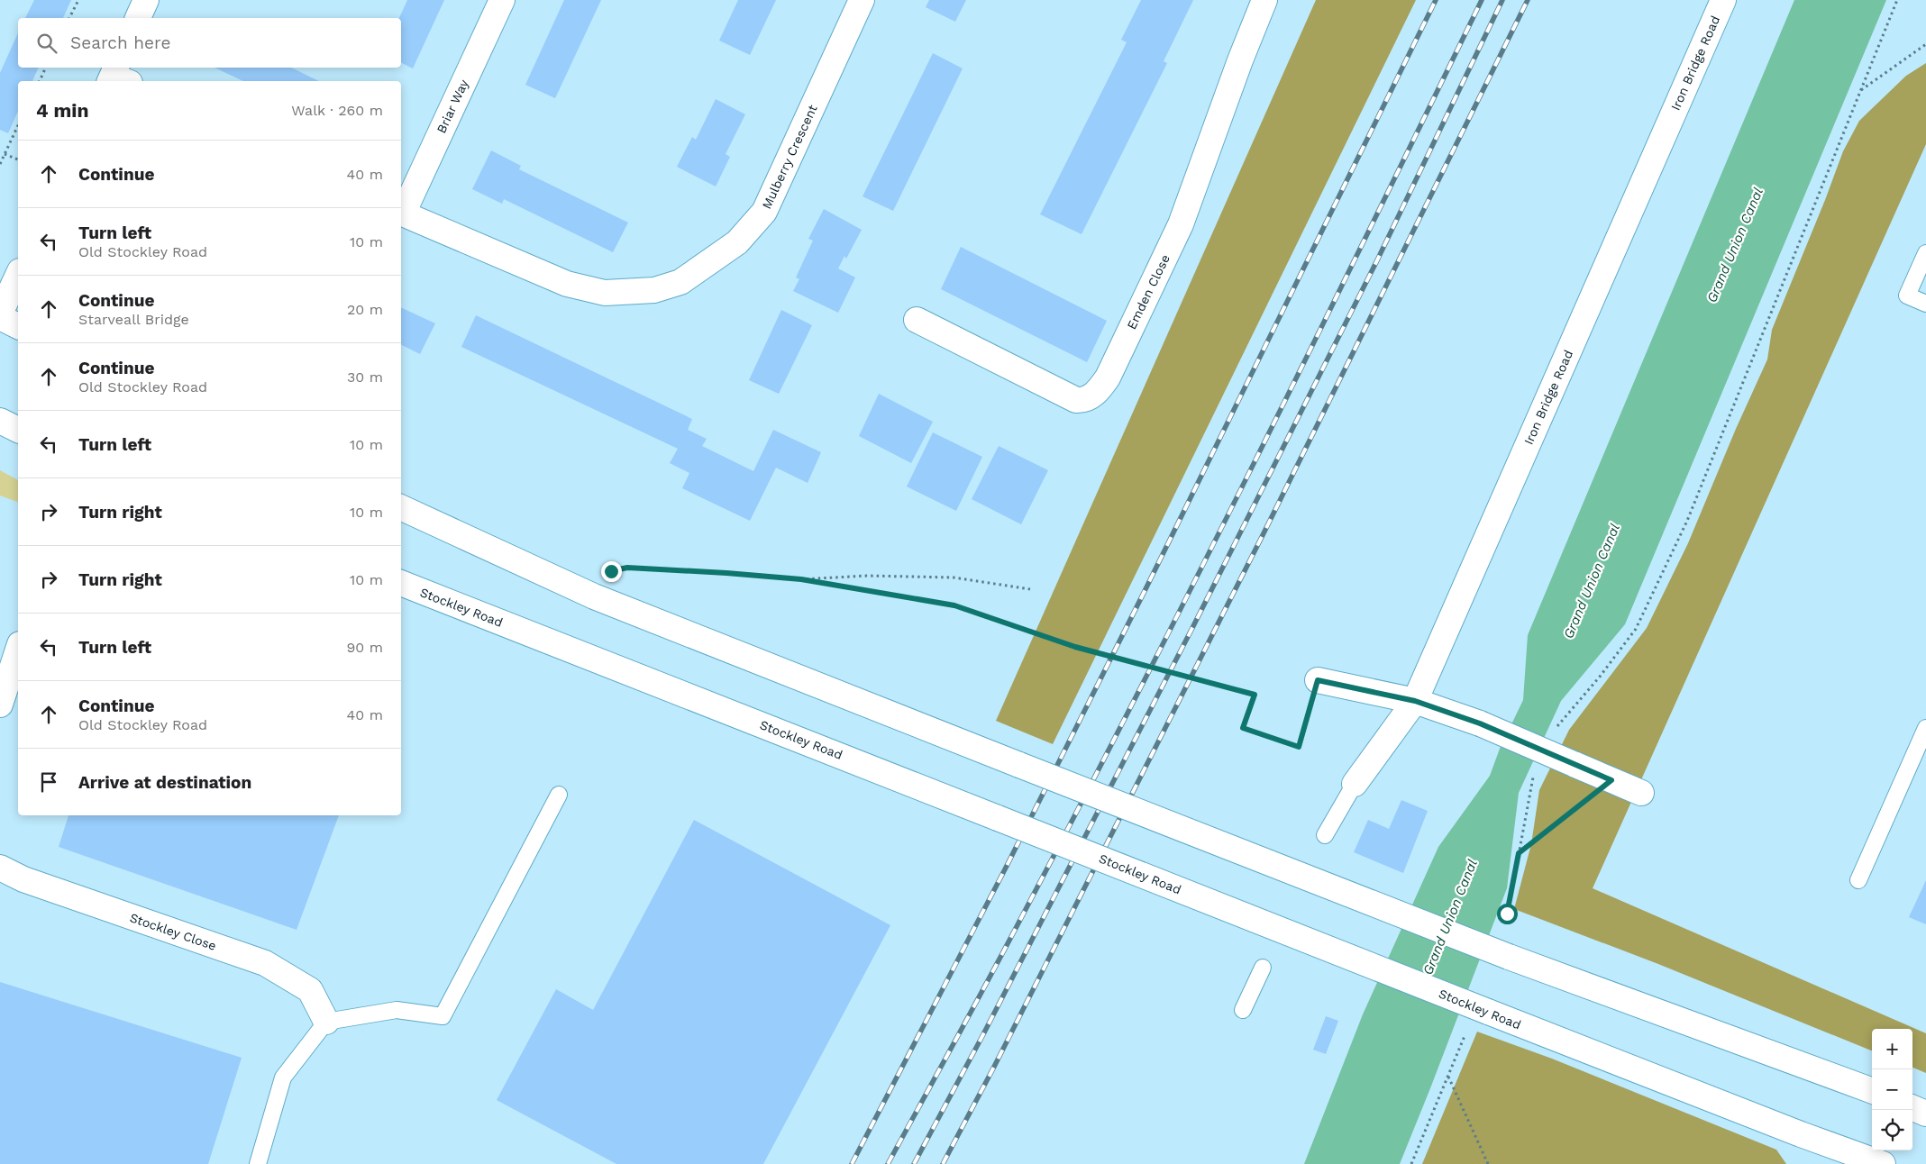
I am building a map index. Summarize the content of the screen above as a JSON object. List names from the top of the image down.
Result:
{
  "streets": {
    "main road": [
      "Iron Bridge Road",
      "Briar Way",
      "Mulberry Crescent",
      "Emden Close",
      "Stockley Road",
      "Stockley Close"
    ]
  },
  "crossings": [
    ["Briar Way", "Mulberry Crescent"]
  ],
  "water": ["Grand Union Canal"],
  "page": {
    "search": "Search here",
    "heading": ["4 min", "Walk · 260 m"],
    "list": [
      ["Continue", "40 m"],
      ["Turn left", "Old Stockley Road", "10 m"],
      ["Continue", "Starveall Bridge", "20 m"],
      ["Continue", "Old Stockley Road", "30 m"],
      ["Turn left", "10 m"],
      ["Turn right", "10 m"],
      ["Turn right", "10 m"],
      ["Turn left", "90 m"],
      ["Continue", "Old Stockley Road", "40 m"],
      "Arrive at destination"
    ],
    "map_buttons": ["+", "−"]
  }
}
